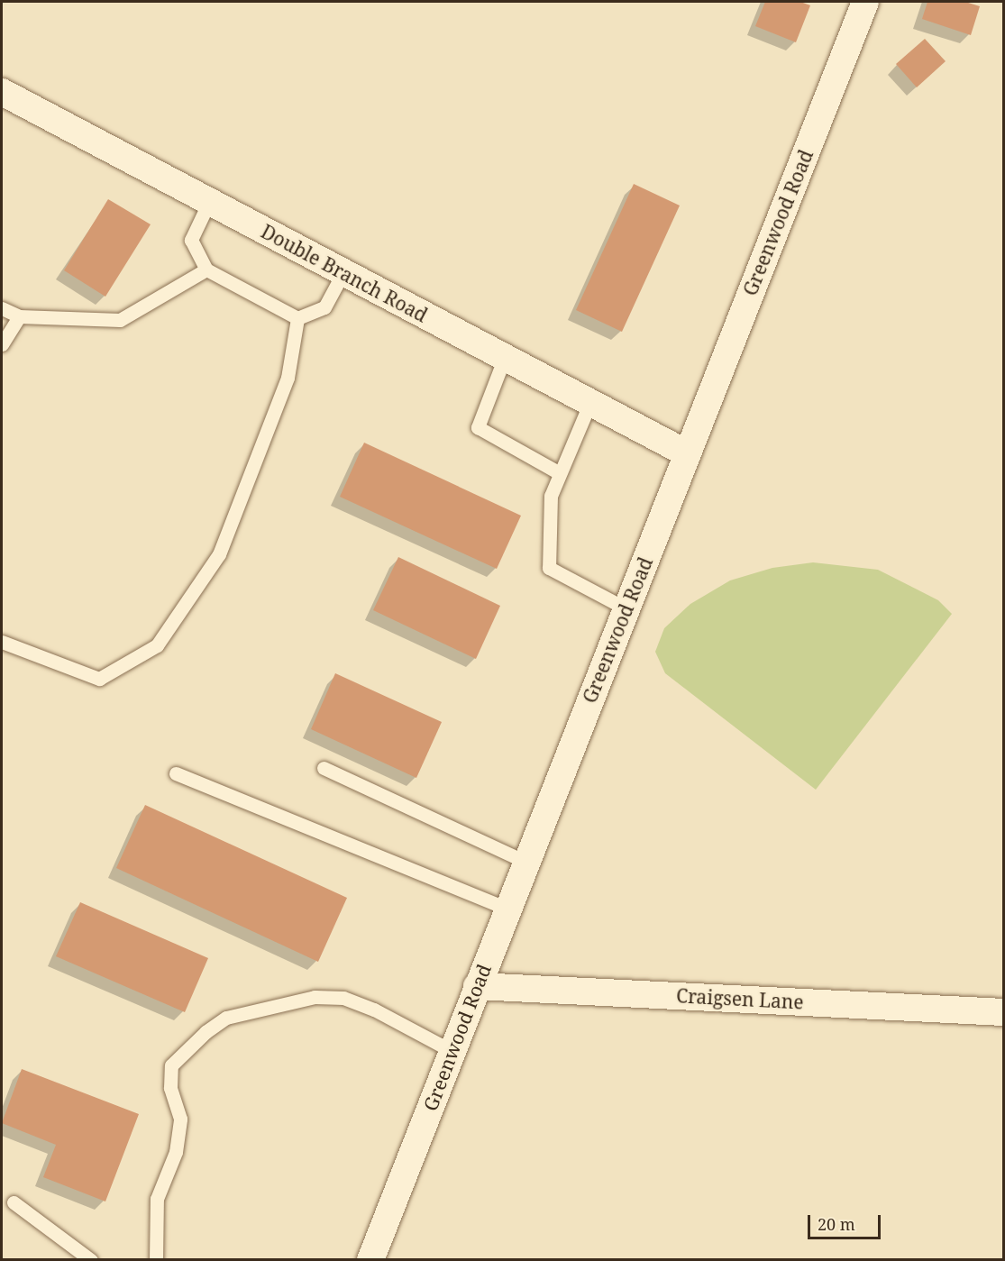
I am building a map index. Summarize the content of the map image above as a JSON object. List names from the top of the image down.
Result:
{
  "streets": {
    "street": ["Greenwood Road", "Double Branch Road", "Craigsen Lane"]
  },
  "crossings": [
    ["Greenwood Road", "Double Branch Road"],
    ["Greenwood Road", "Craigsen Lane"]
  ],
  "scale_bar": "20 m"
}
